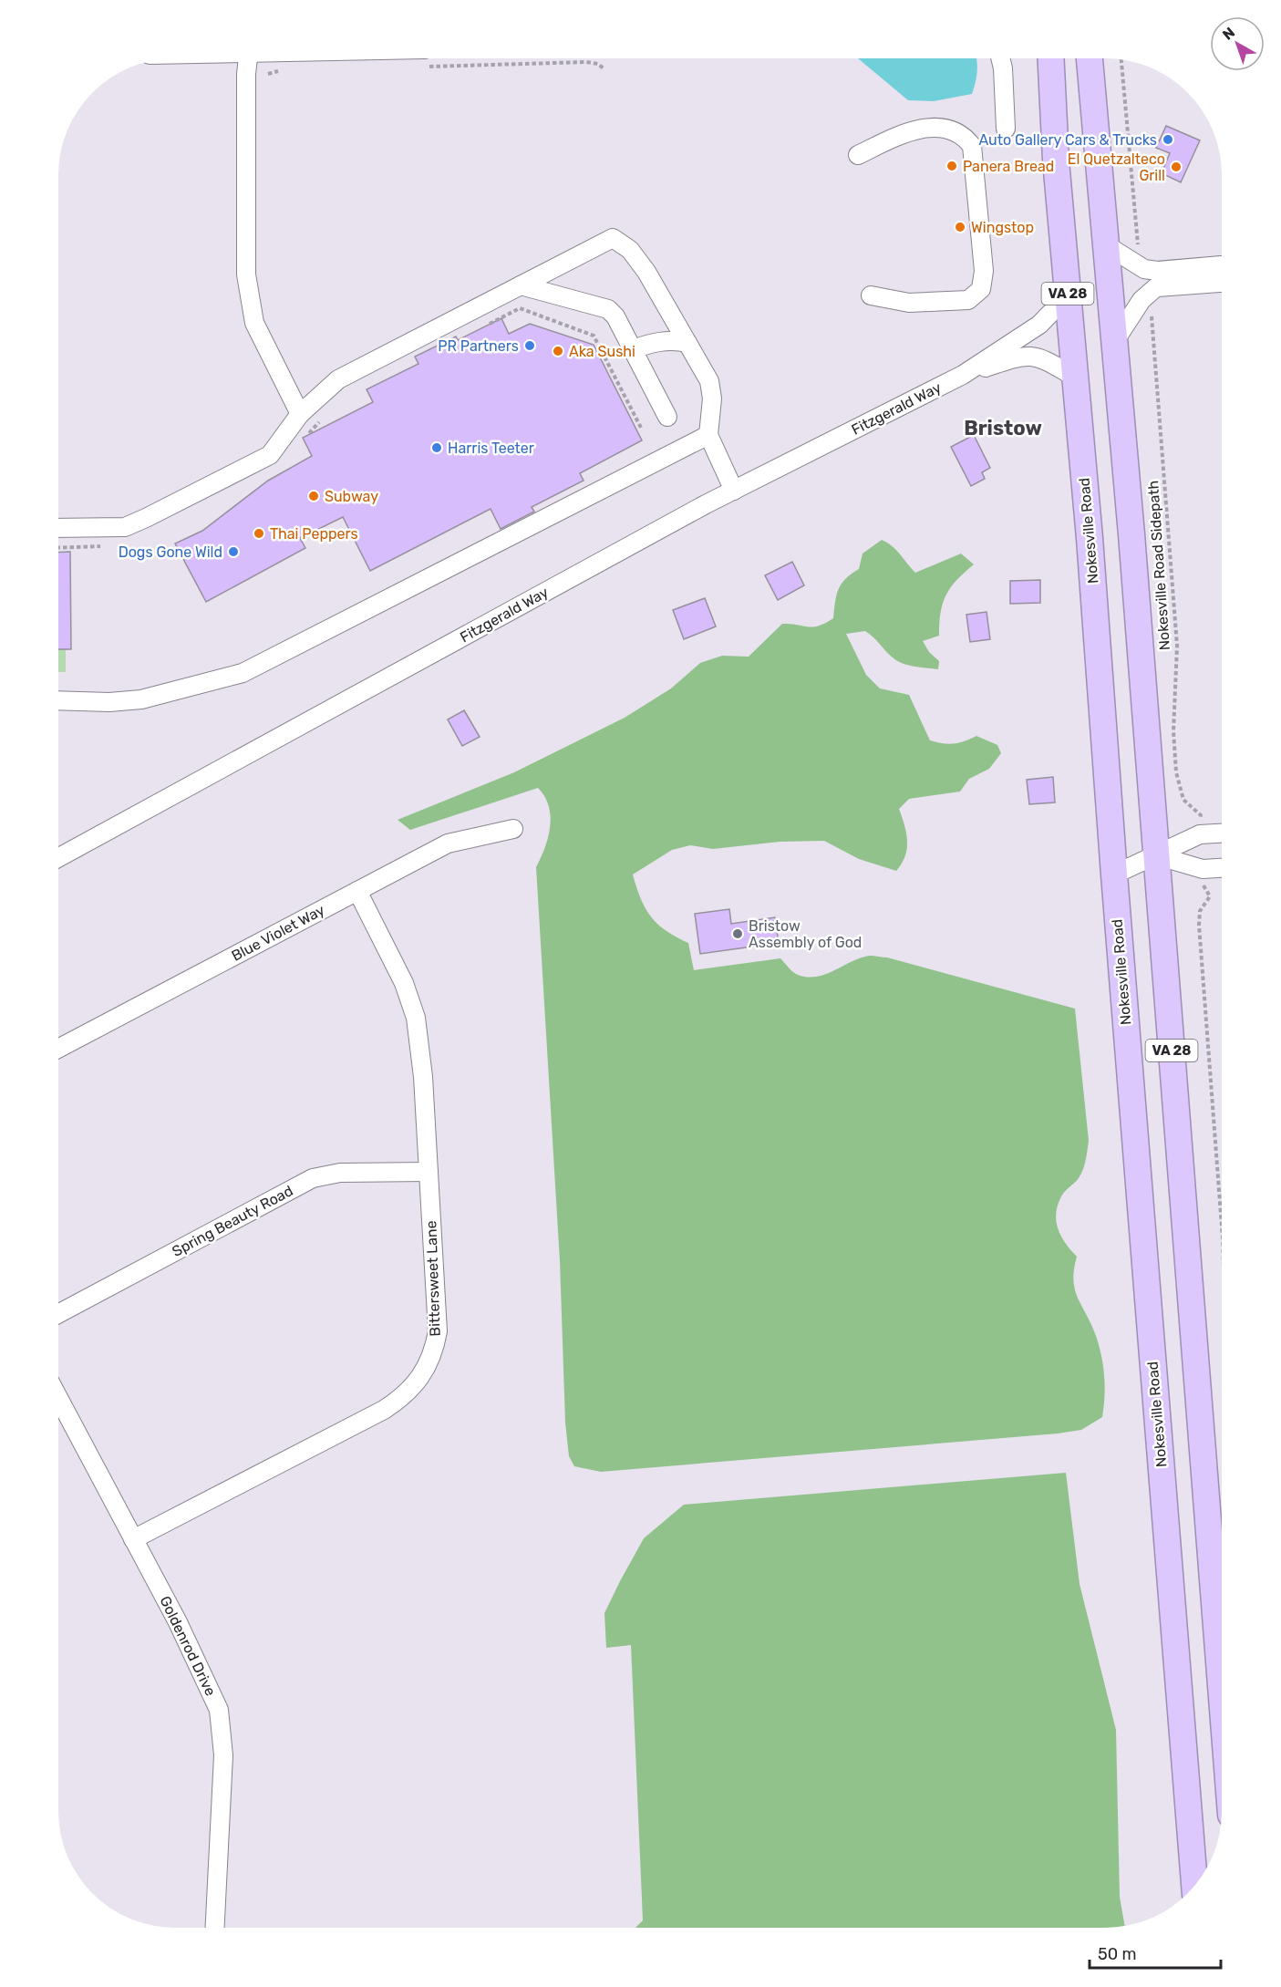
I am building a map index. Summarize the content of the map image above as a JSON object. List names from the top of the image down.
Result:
{
  "streets": {
    "highway": ["VA 28", "Nokesville Road"],
    "street": [
      "Fitzgerald Way",
      "Blue Violet Way",
      "Spring Beauty Road",
      "Bittersweet Lane",
      "Goldenrod Drive"
    ],
    "path": ["Nokesville Road Sidepath"]
  },
  "crossings": [
    ["Fitzgerald Way", "Nokesville Road"],
    ["Blue Violet Way", "Bittersweet Lane"],
    ["Spring Beauty Road", "Bittersweet Lane"],
    ["Bittersweet Lane", "Goldenrod Drive"]
  ],
  "districts": ["Bristow"],
  "places": [
    "Auto Gallery Cars & Trucks",
    "Panera Bread",
    "El Quetzalteco Grill",
    "Wingstop",
    "PR Partners",
    "Aka Sushi",
    "Harris Teeter",
    "Subway",
    "Thai Peppers",
    "Dogs Gone Wild",
    "Bristow Assembly of God"
  ],
  "scale_bar": "50 m",
  "north": "top left"
}
